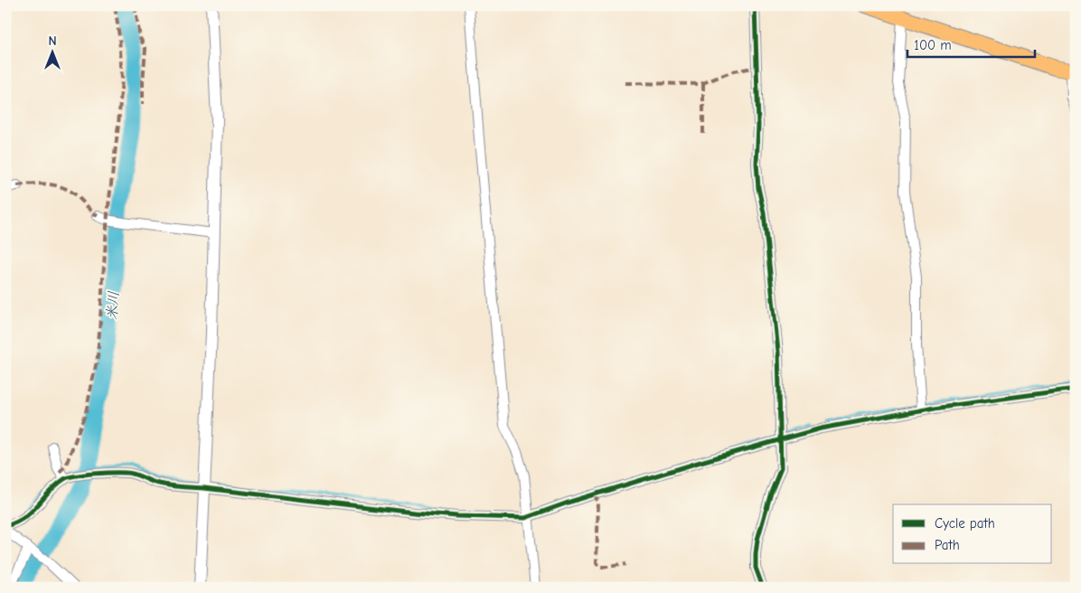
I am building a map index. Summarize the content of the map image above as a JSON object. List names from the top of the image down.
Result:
{
  "water": ["米川"],
  "legend": ["Cycle path", "Path"],
  "scale_bar": "100 m",
  "north": "top"
}
